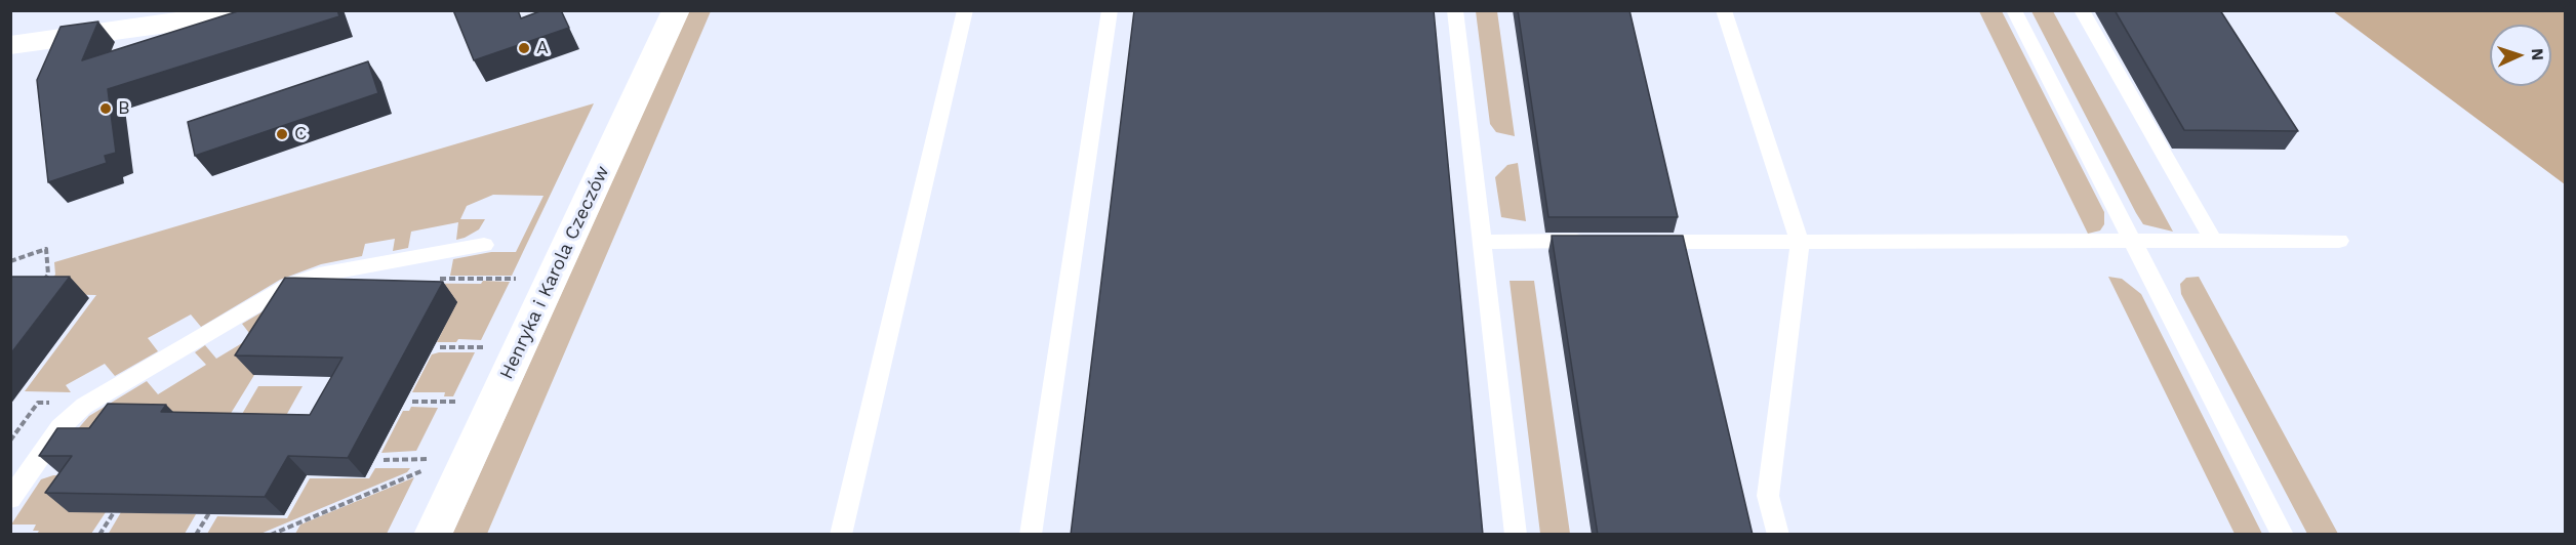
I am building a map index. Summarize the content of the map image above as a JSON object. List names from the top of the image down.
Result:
{
  "streets": {
    "street": ["Henryka i Karola Czeczów"]
  },
  "places": ["A", "B", "C"],
  "north": "right"
}
